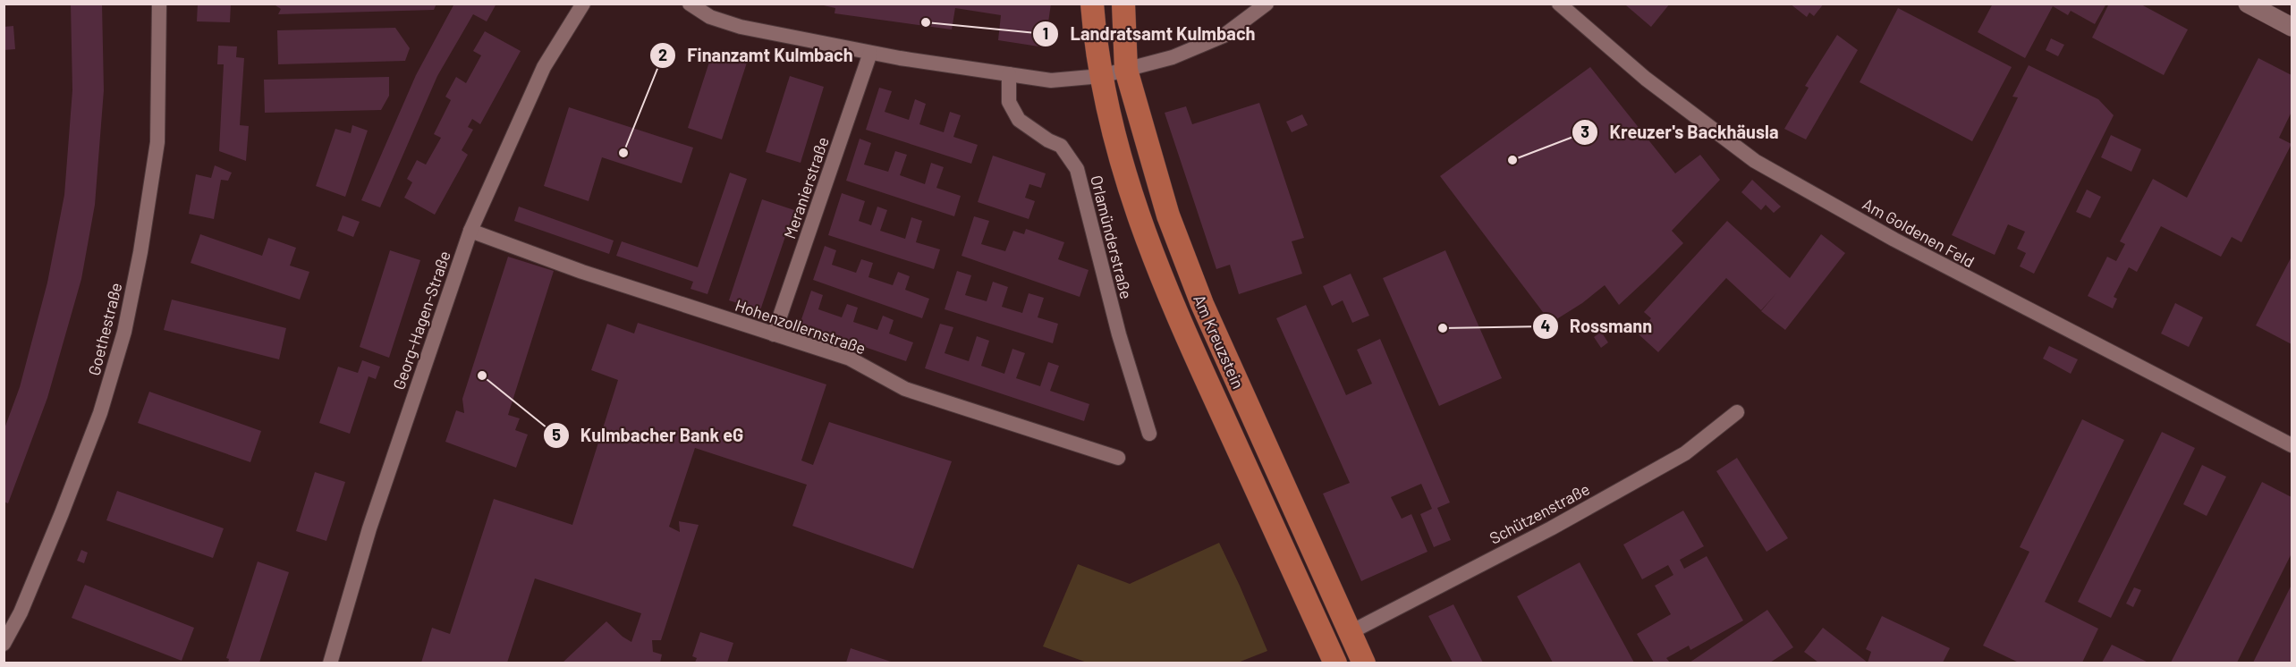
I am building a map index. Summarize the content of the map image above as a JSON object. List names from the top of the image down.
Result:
{
  "streets": {
    "main road": ["Am Kreuzstein"],
    "street": [
      "Meranierstraße",
      "Am Goldenen Feld",
      "Orlamünderstraße",
      "Georg-Hagen-Straße",
      "Hohenzollernstraße",
      "Goethestraße",
      "Schützenstraße"
    ]
  },
  "crossings": [
    ["Meranierstraße", "Hohenzollernstraße"],
    ["Georg-Hagen-Straße", "Hohenzollernstraße"],
    ["Am Kreuzstein", "Schützenstraße"]
  ],
  "places": [
    "Landratsamt Kulmbach",
    "Finanzamt Kulmbach",
    "Kreuzer's Backhäusla",
    "Rossmann",
    "Kulmbacher Bank eG"
  ]
}
